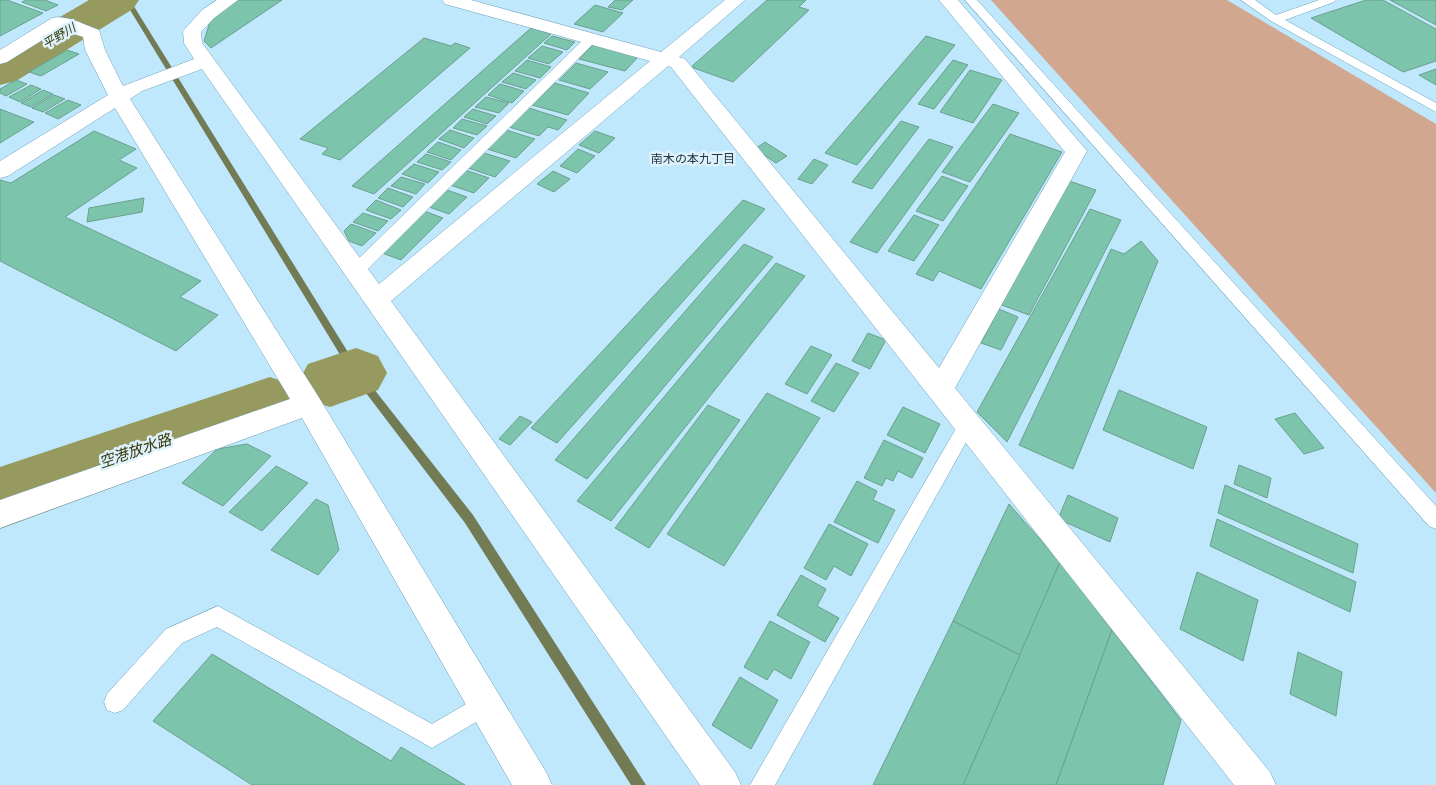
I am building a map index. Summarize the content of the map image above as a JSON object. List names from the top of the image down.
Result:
{
  "districts": ["南木の本九丁目"],
  "water": ["平野川", "空港放水路"]
}
